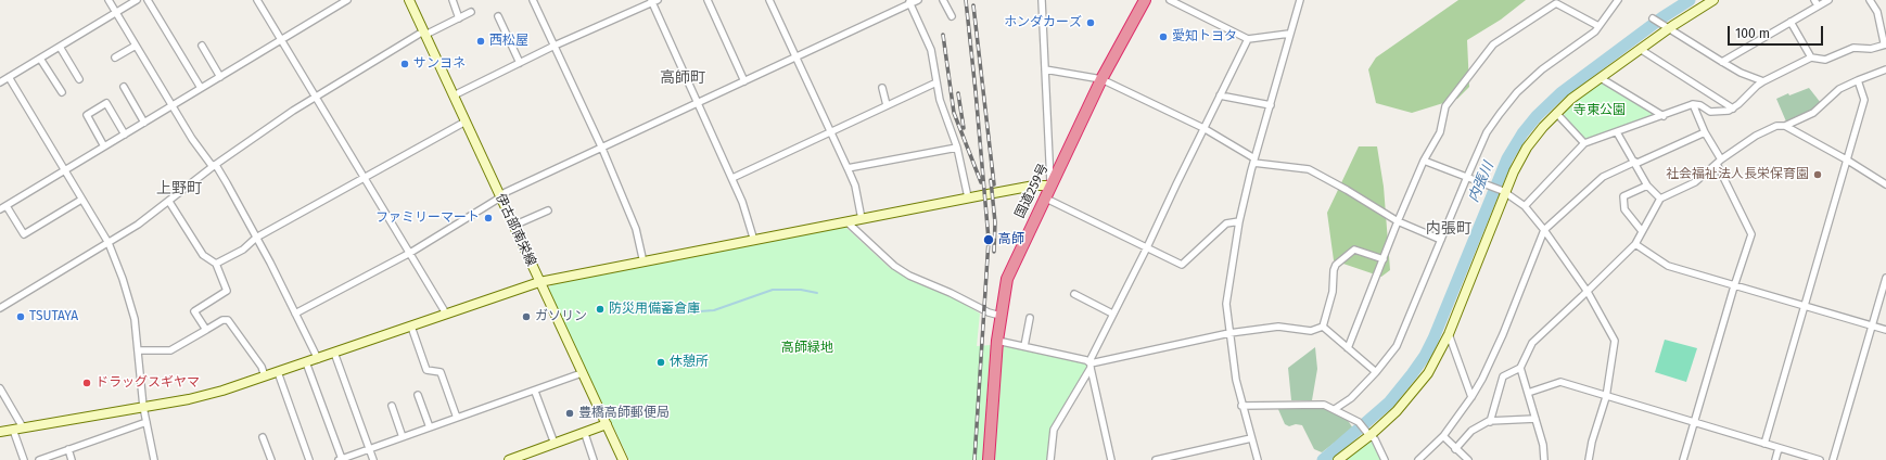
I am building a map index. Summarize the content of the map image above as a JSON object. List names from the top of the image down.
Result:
{
  "streets": {
    "highway": ["国道259号"],
    "street": ["伊古部南栄線"]
  },
  "districts": ["高師町", "上野町", "内張町"],
  "water": ["内張川"],
  "parks": ["寺東公園", "高師緑地"],
  "places": [
    "ホンダカーズ",
    "愛知トヨタ",
    "西松屋",
    "サンヨネ",
    "社会福祉法人長栄保育園",
    "ファミリーマート",
    "高師",
    "防災用備蓄倉庫",
    "TSUTAYA",
    "ガソリン",
    "休憩所",
    "ドラッグスギヤマ",
    "豊橋高師郵便局"
  ],
  "scale_bar": "100 m"
}
